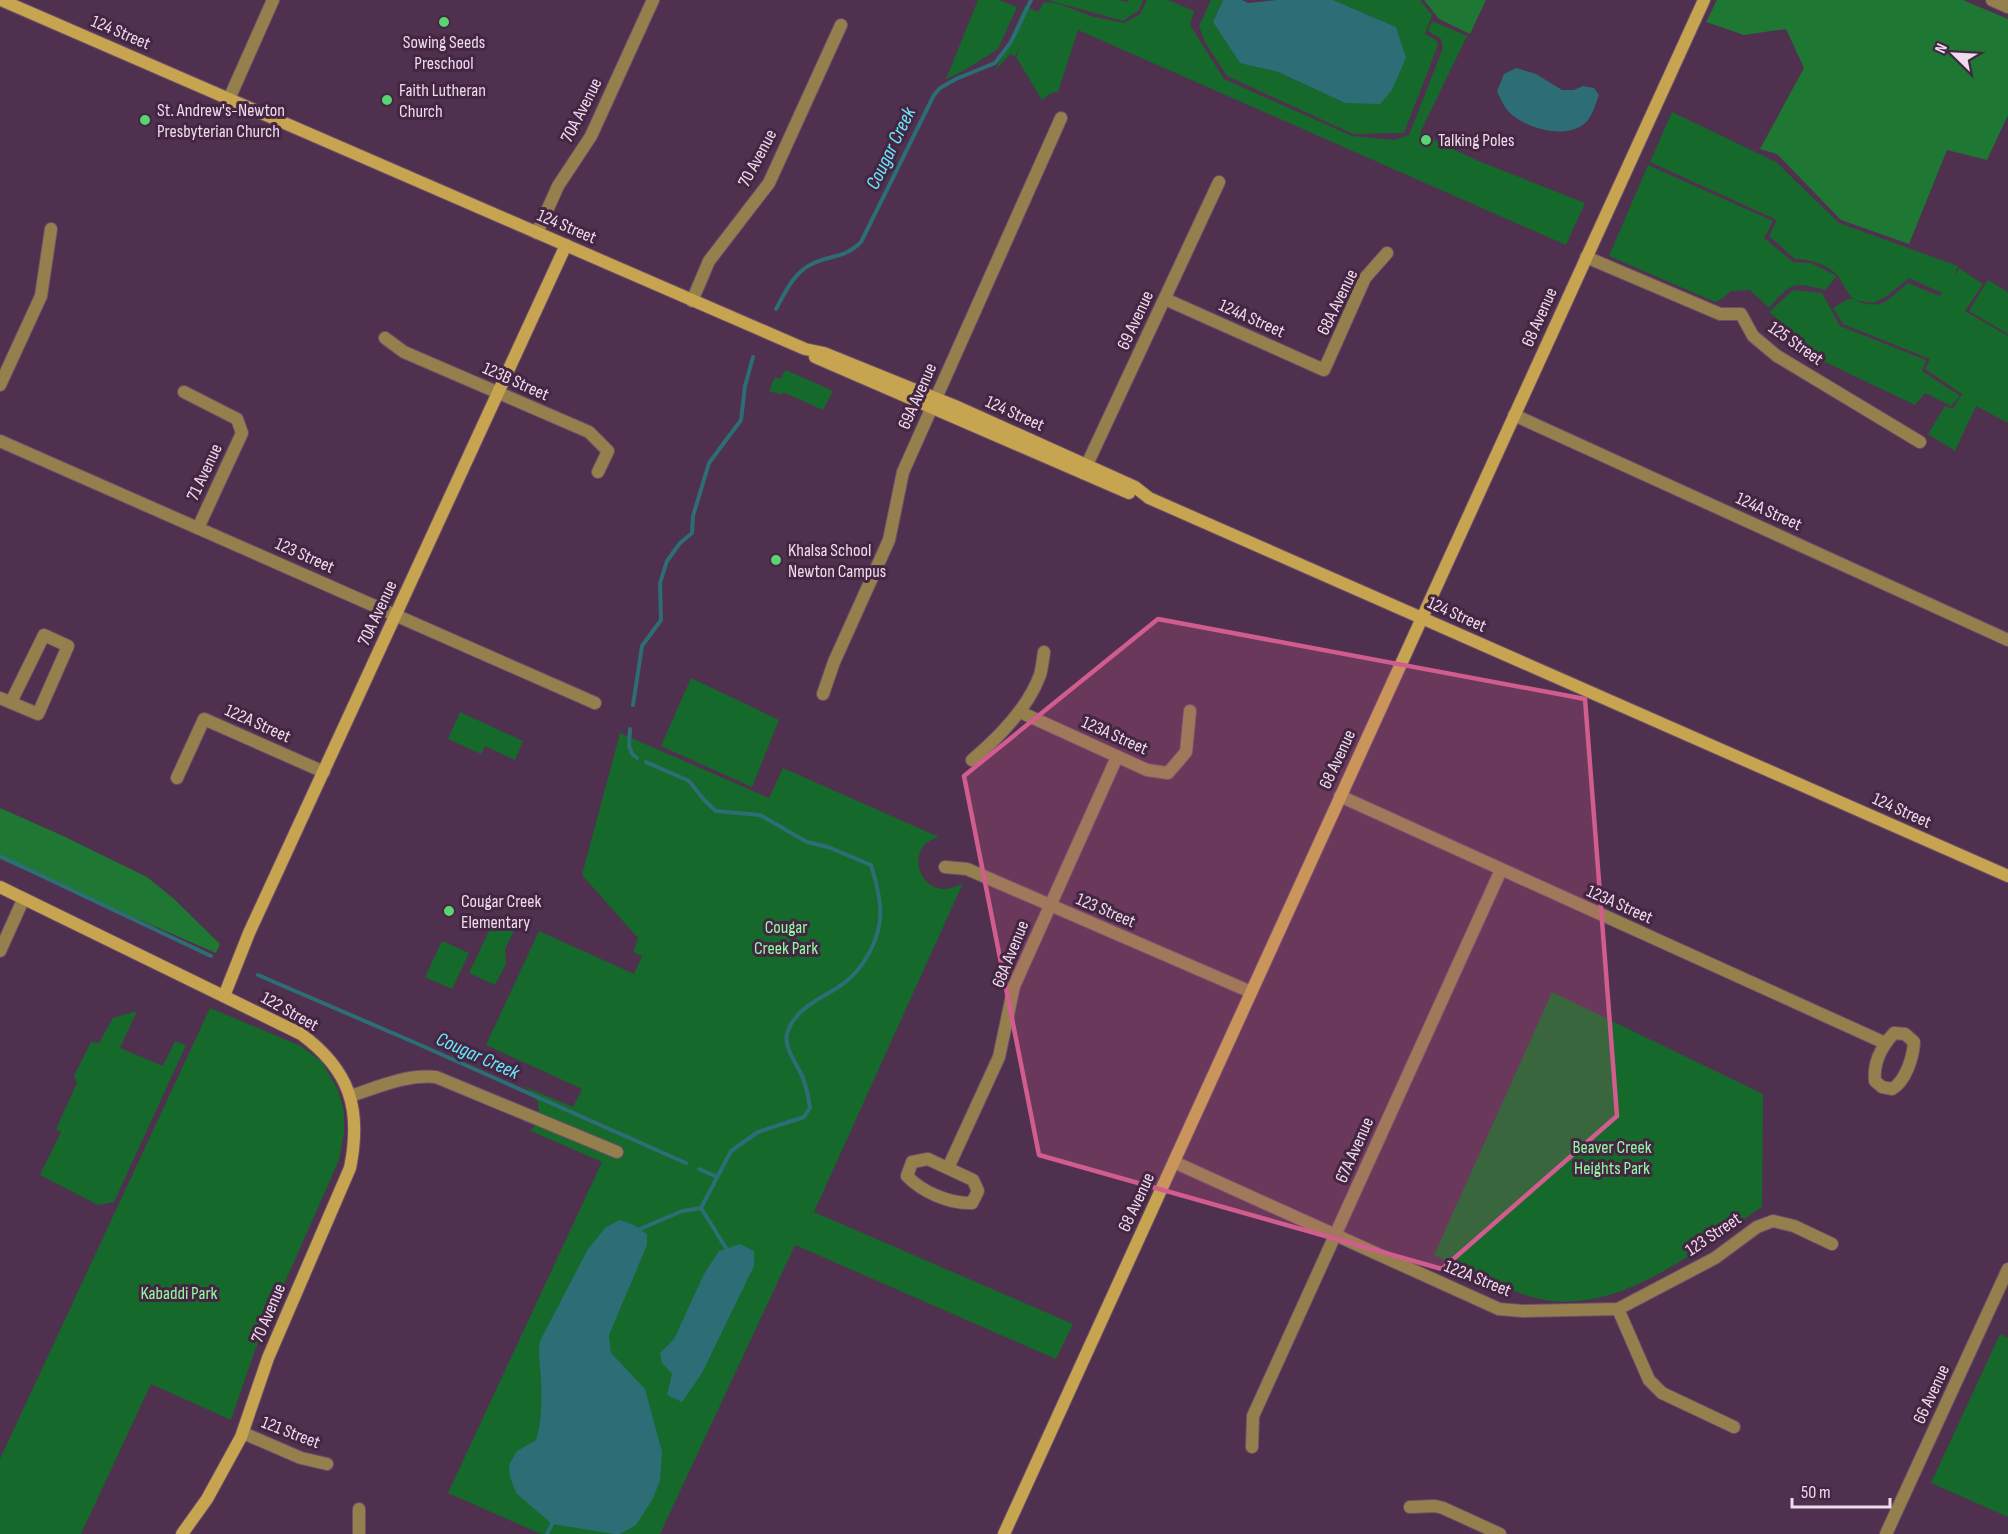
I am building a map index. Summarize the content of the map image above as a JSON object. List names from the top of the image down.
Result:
{
  "streets": {
    "street": [
      "124 Street",
      "70A Avenue",
      "70 Avenue",
      "68A Avenue",
      "68 Avenue",
      "124A Street",
      "69 Avenue",
      "125 Street",
      "123B Street",
      "69A Avenue",
      "71 Avenue",
      "123 Street",
      "122A Street",
      "123A Street",
      "122 Street",
      "67A Avenue",
      "66 Avenue",
      "121 Street"
    ]
  },
  "crossings": [
    ["124 Street", "70A Avenue"],
    ["124 Street", "70 Avenue"],
    ["124 Street", "68 Avenue"],
    ["124 Street", "69 Avenue"],
    ["124 Street", "69A Avenue"],
    ["70A Avenue", "123B Street"],
    ["70A Avenue", "123 Street"],
    ["70A Avenue", "122A Street"],
    ["70A Avenue", "122 Street"],
    ["70 Avenue", "122 Street"],
    ["70 Avenue", "121 Street"],
    ["68A Avenue", "124A Street"],
    ["68A Avenue", "123 Street"],
    ["68A Avenue", "123A Street"],
    ["68 Avenue", "124A Street"],
    ["68 Avenue", "125 Street"],
    ["68 Avenue", "123 Street"],
    ["68 Avenue", "122A Street"],
    ["68 Avenue", "123A Street"],
    ["124A Street", "69 Avenue"],
    ["71 Avenue", "123 Street"],
    ["123 Street", "122A Street"],
    ["122A Street", "67A Avenue"],
    ["123A Street", "67A Avenue"]
  ],
  "water": ["Cougar Creek"],
  "parks": ["Cougar Creek Park", "Beaver Creek Heights Park", "Kabaddi Park"],
  "places": [
    "Sowing Seeds Preschool",
    "Faith Lutheran Church",
    "St. Andrew's-Newton Presbyterian Church",
    "Talking Poles",
    "Khalsa School Newton Campus",
    "Cougar Creek Elementary"
  ],
  "scale_bar": "50 m",
  "north": "top left"
}
